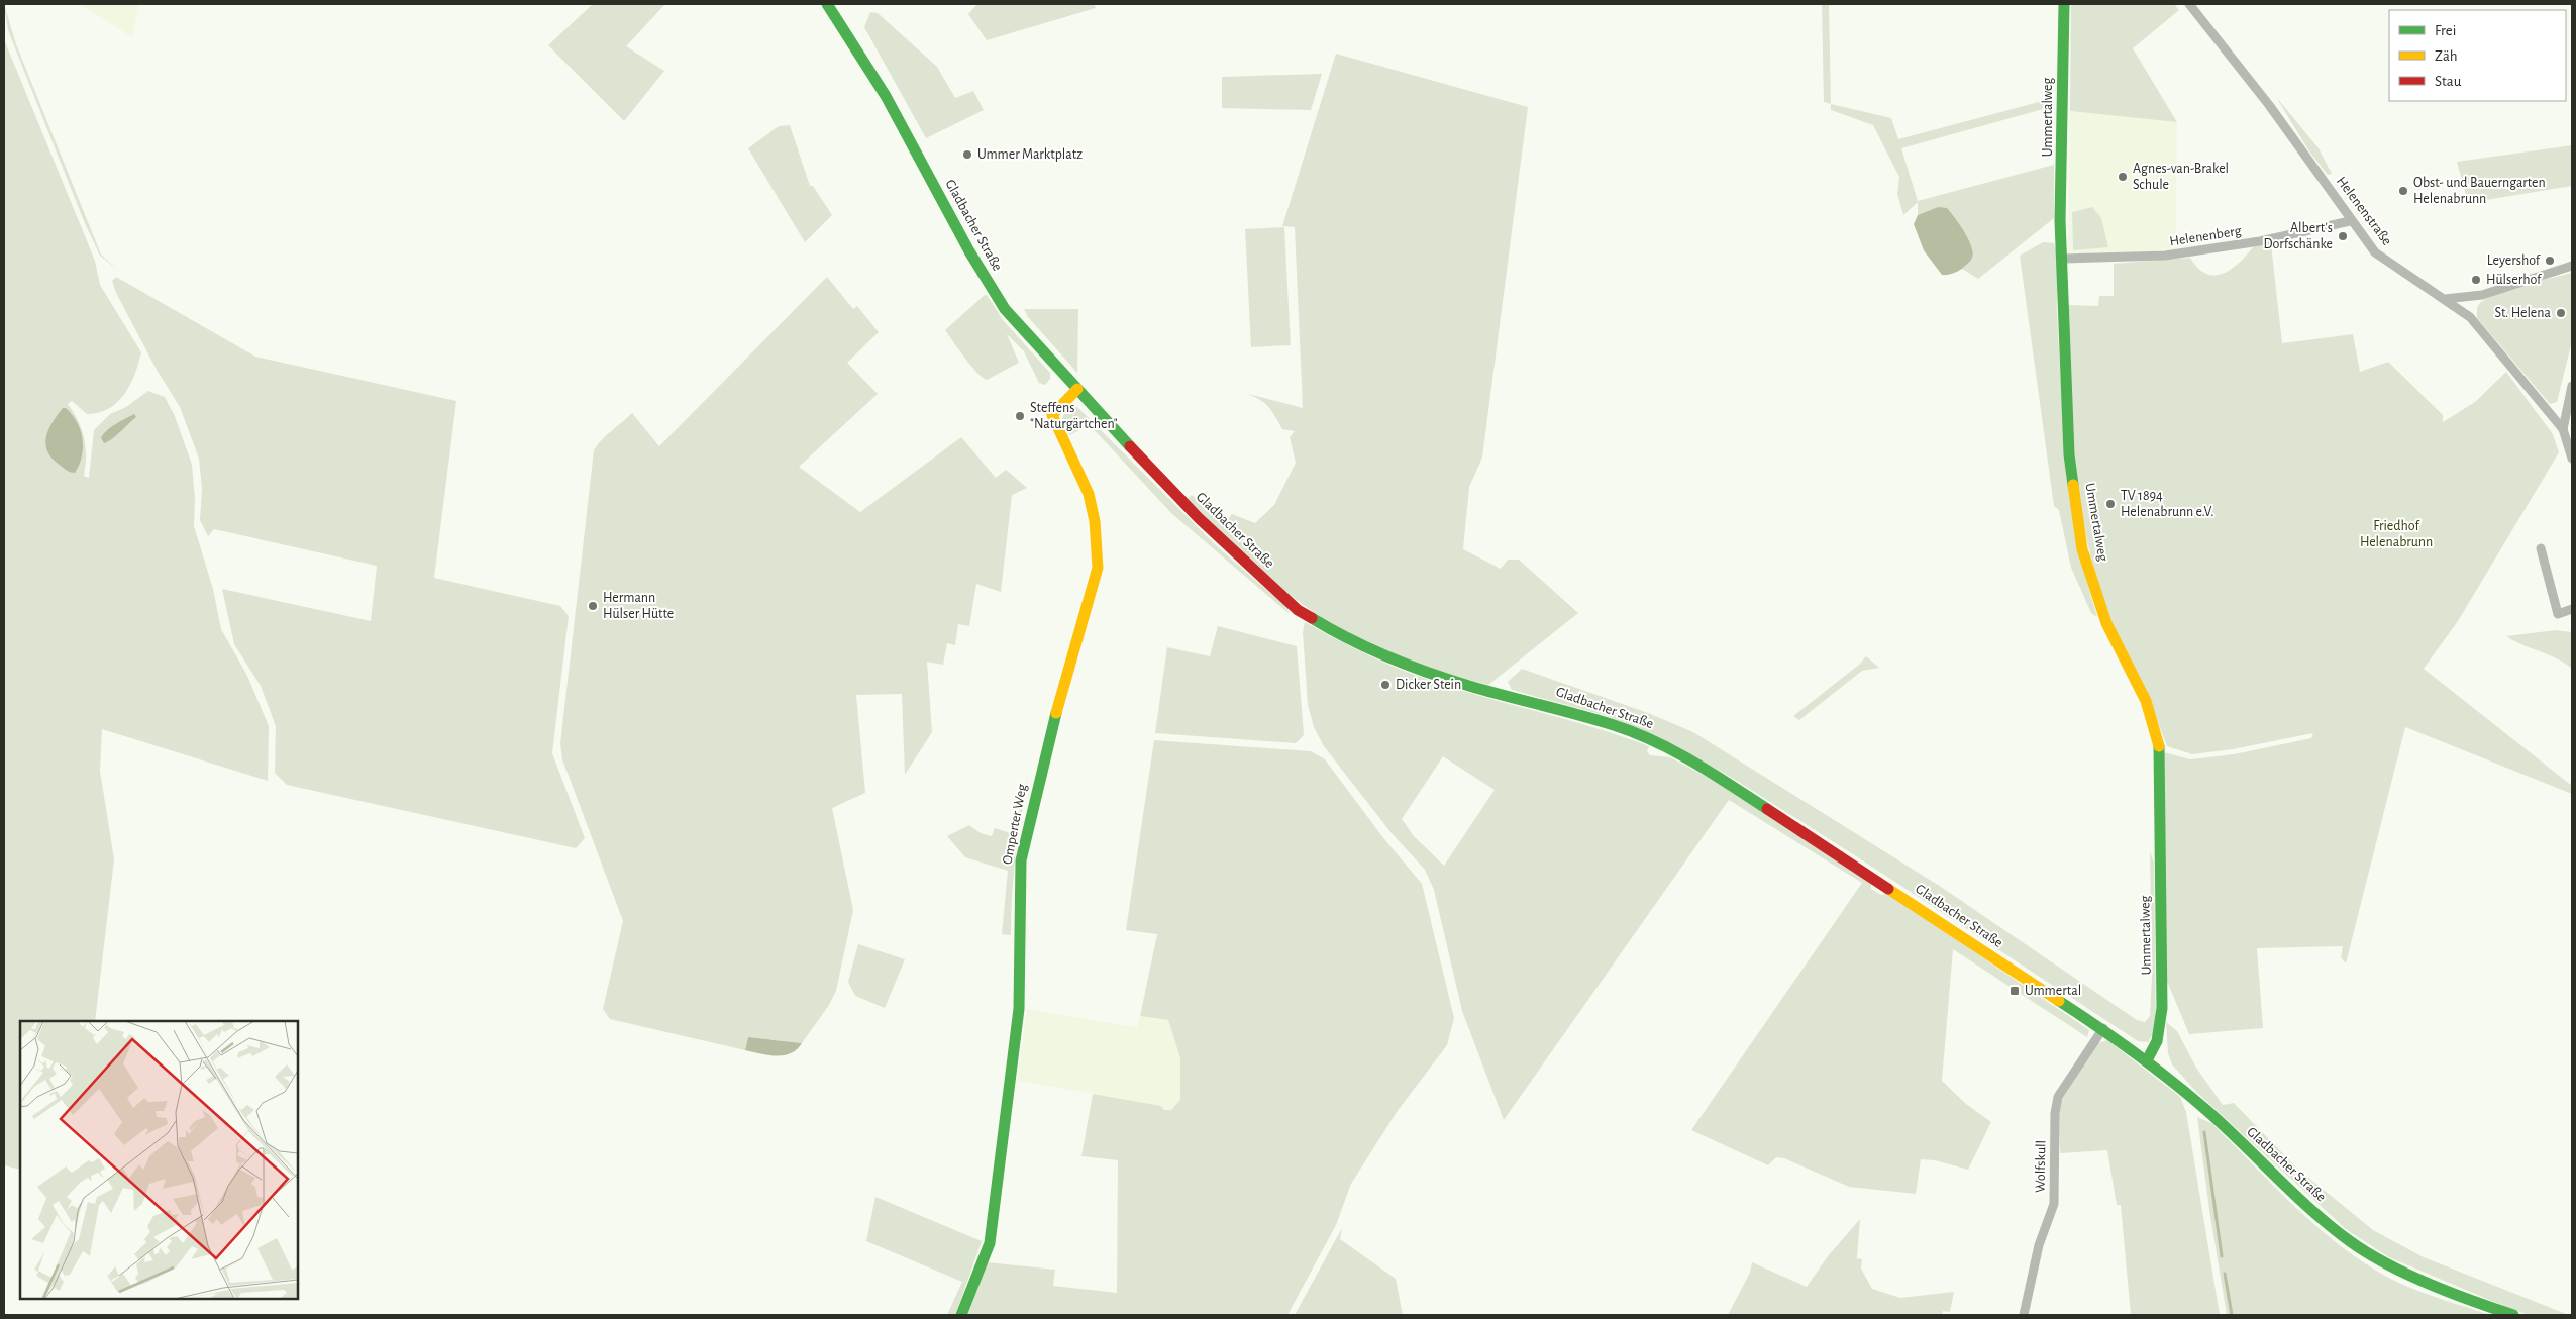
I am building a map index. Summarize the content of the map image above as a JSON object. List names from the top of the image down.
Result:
{
  "streets": {
    "main road": ["Ummertalweg", "Gladbacher Straße", "Omperter Weg"],
    "street": ["Helenenstraße", "Helenenberg", "Wolfskull"]
  },
  "crossings": [
    ["Ummertalweg", "Gladbacher Straße"],
    ["Ummertalweg", "Helenenberg"],
    ["Helenenstraße", "Helenenberg"],
    ["Gladbacher Straße", "Omperter Weg"],
    ["Gladbacher Straße", "Wolfskull"]
  ],
  "parks": ["Friedhof Helenabrunn"],
  "places": {
    "other": [
      "Ummer Marktplatz",
      "Agnes-van-Brakel Schule",
      "Obst- und Bauerngarten Helenabrunn",
      "Albert's Dorfschänke",
      "Leyershof",
      "Hülserhof",
      "St. Helena",
      "Steffens \"Naturgärtchen\"",
      "TV 1894 Helenabrunn e.V.",
      "Hermann Hülser Hütte",
      "Dicker Stein"
    ],
    "transit": ["Ummertal"]
  },
  "legend": ["Frei", "Zäh", "Stau"]
}
